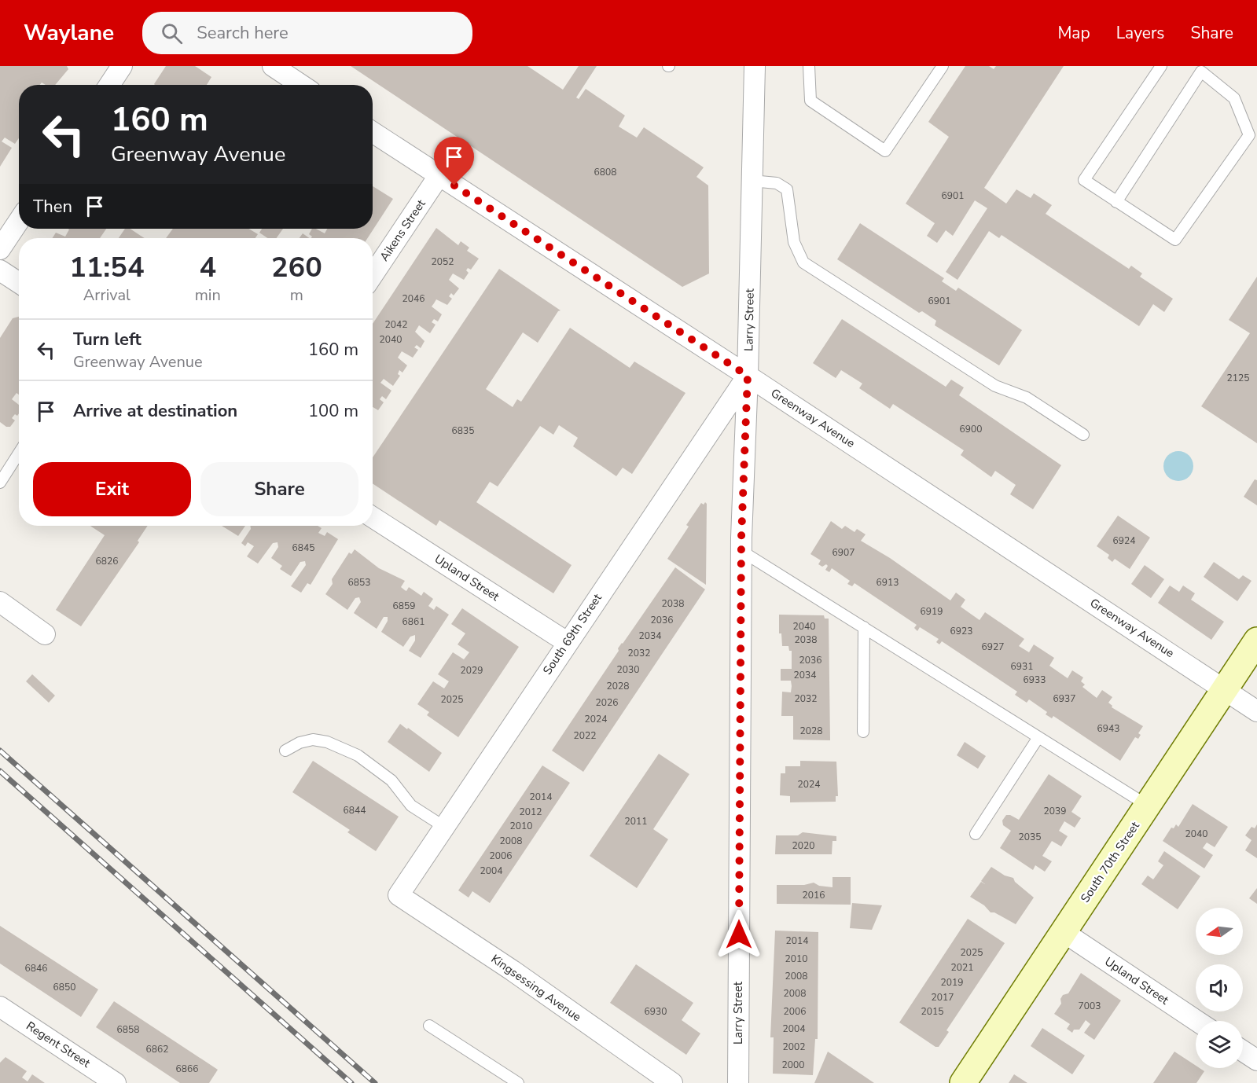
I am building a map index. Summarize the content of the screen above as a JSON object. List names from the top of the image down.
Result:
{
  "streets": {
    "street": [
      "Aikens Street",
      "Larry Street",
      "Greenway Avenue",
      "Upland Street",
      "South 69th Street",
      "South 70th Street",
      "Kingsessing Avenue",
      "Regent Street"
    ]
  },
  "crossings": [
    ["Aikens Street", "Greenway Avenue"],
    ["Larry Street", "Greenway Avenue"],
    ["Larry Street", "South 69th Street"],
    ["Greenway Avenue", "South 69th Street"],
    ["Greenway Avenue", "South 70th Street"],
    ["Upland Street", "South 69th Street"],
    ["Upland Street", "South 70th Street"],
    ["South 69th Street", "Kingsessing Avenue"]
  ],
  "house_numbers": [
    "6808",
    "6901",
    "2052",
    "2046",
    "6901",
    "2042",
    "2040",
    "2125",
    "6900",
    "6835",
    "6924",
    "6845",
    "6907",
    "6826",
    "6853",
    "6913",
    "2038",
    "6859",
    "6919",
    "2036",
    "6861",
    "2040",
    "6923",
    "2034",
    "2038",
    "6927",
    "2032",
    "2036",
    "6931",
    "2030",
    "2029",
    "2034",
    "6933",
    "2028",
    "2032",
    "6937",
    "2025",
    "2026",
    "2024",
    "6943",
    "2028",
    "2022",
    "2024",
    "2014",
    "6844",
    "2039",
    "2012",
    "2011",
    "2010",
    "2040",
    "2035",
    "2008",
    "2020",
    "2006",
    "2004",
    "2016",
    "2014",
    "2025",
    "2010",
    "2021",
    "6846",
    "2008",
    "2019",
    "6850",
    "2008",
    "2017",
    "7003",
    "6930",
    "2006",
    "2015",
    "2004",
    "6858",
    "2002",
    "6862",
    "2000",
    "6866"
  ],
  "north": "left",
  "page": {
    "header": "Waylane",
    "search": "Search here",
    "nav": ["Map", "Layers", "Share"],
    "turn": ["160 m", "Greenway Avenue"],
    "then": "Then",
    "eta": [
      "11:54",
      "Arrival",
      "4",
      "min",
      "260",
      "m"
    ],
    "list": [
      {
        "name": "Turn left",
        "note": "Greenway Avenue",
        "value": "160 m"
      },
      {
        "name": "Arrive at destination",
        "value": "100 m"
      }
    ],
    "buttons": ["Exit", "Share"]
  }
}
